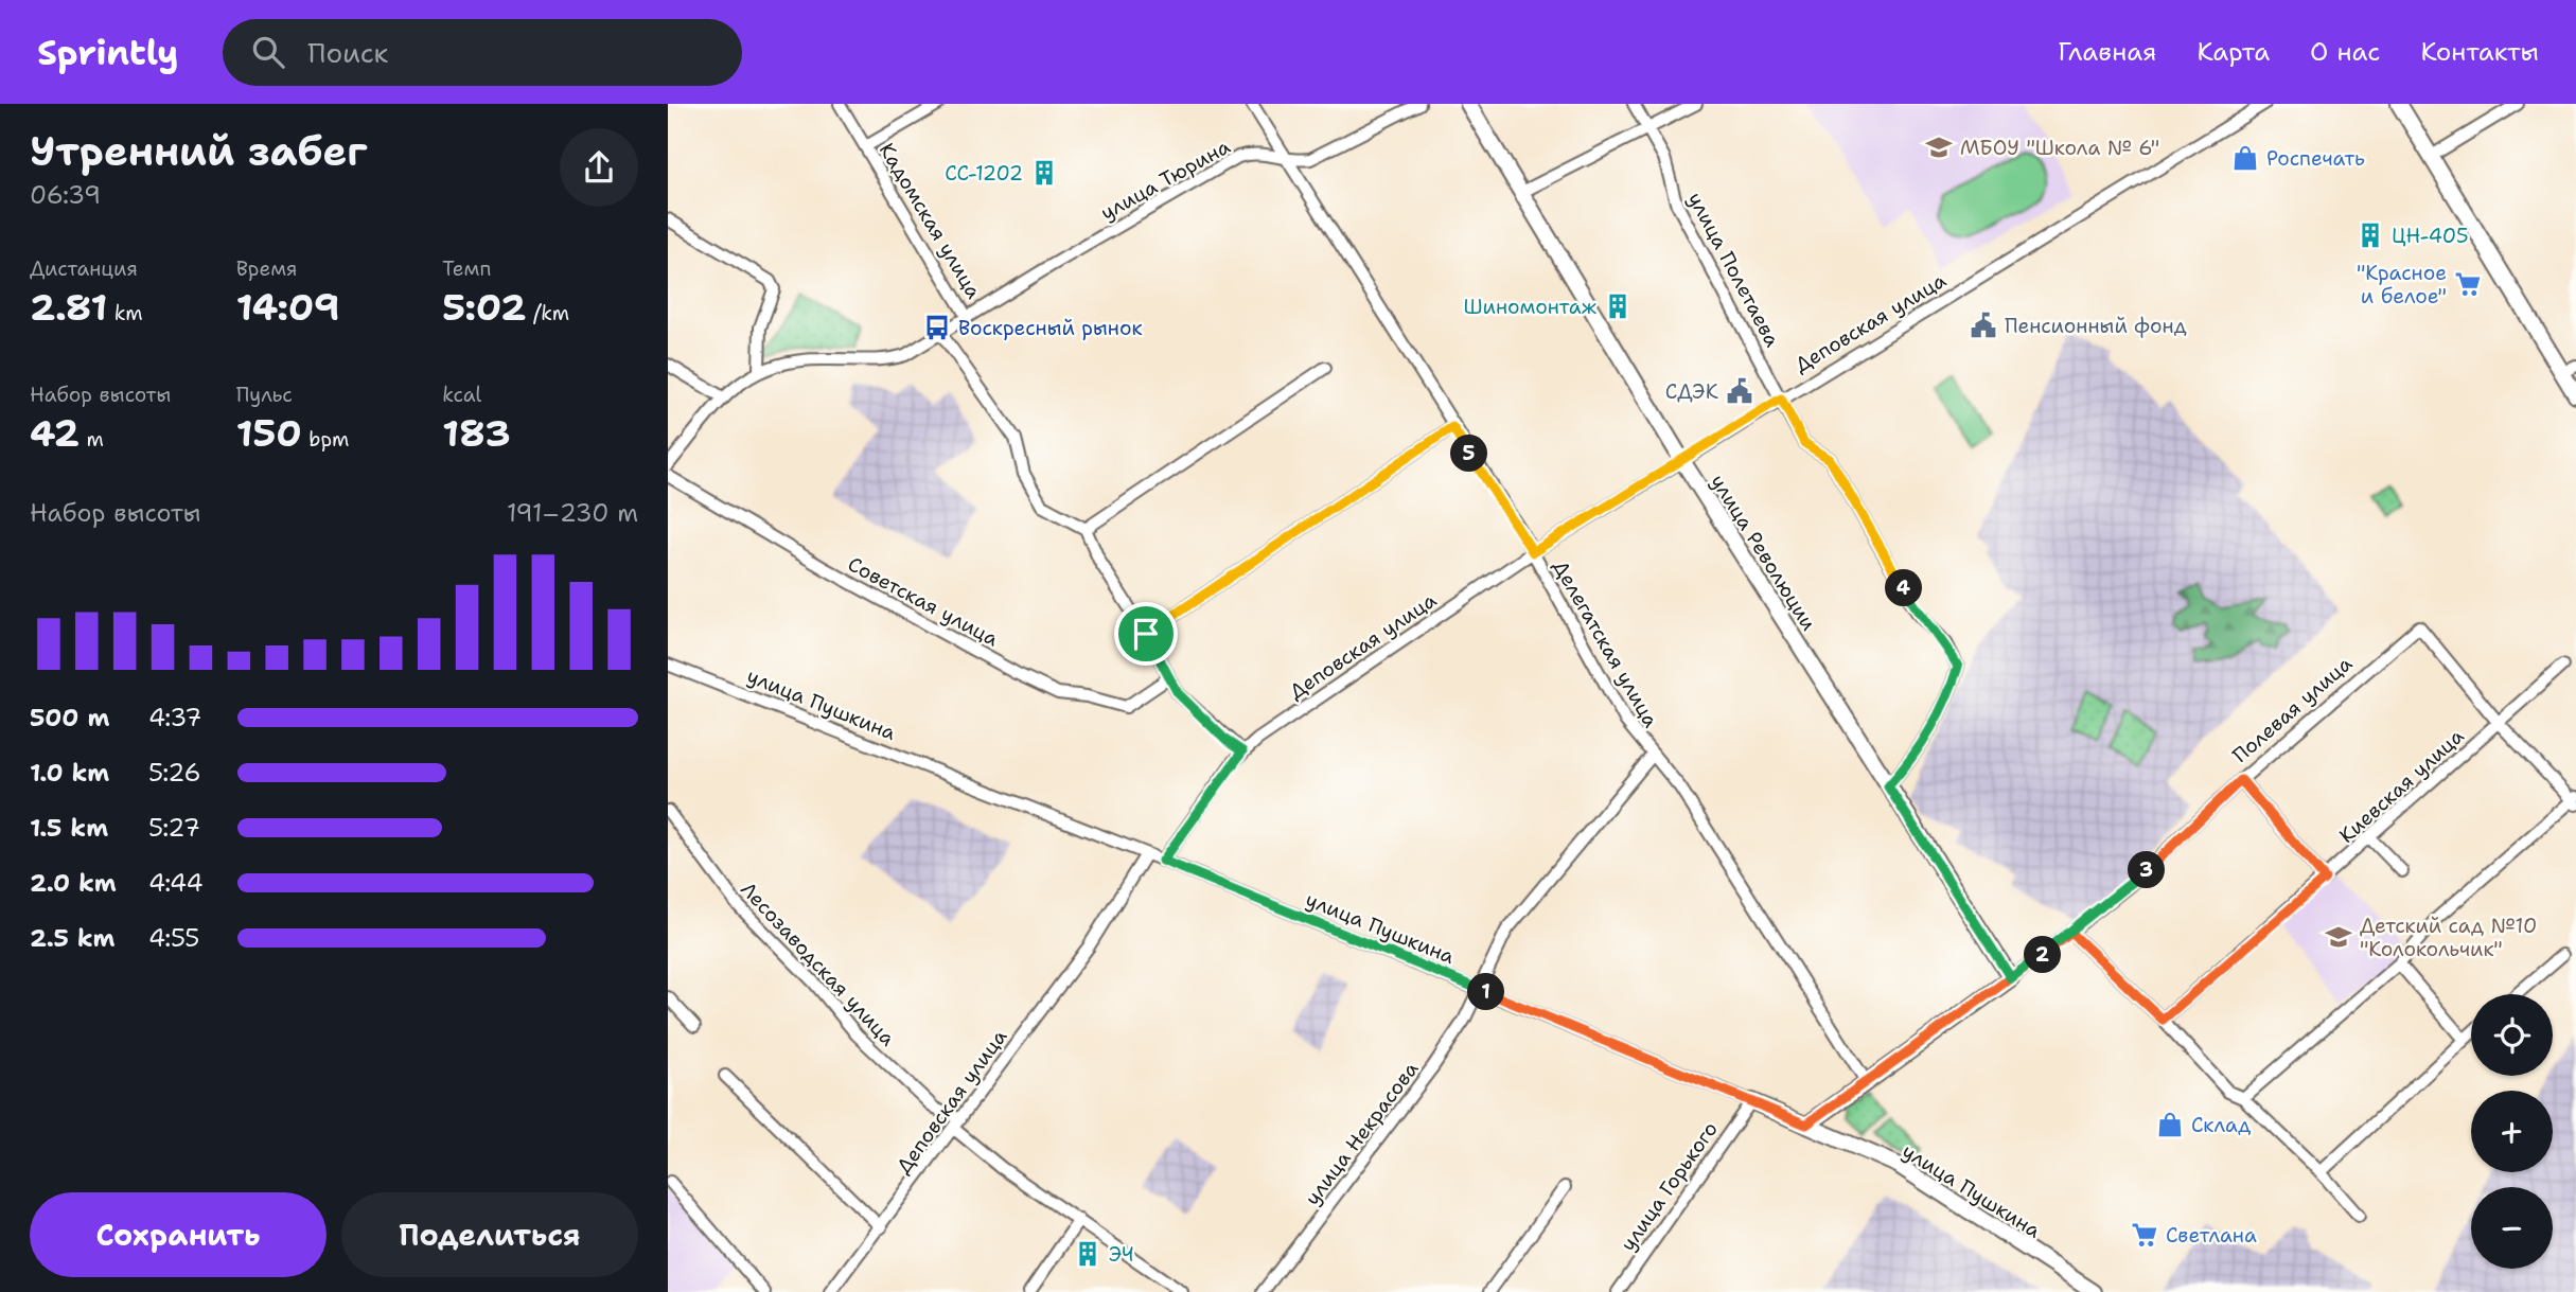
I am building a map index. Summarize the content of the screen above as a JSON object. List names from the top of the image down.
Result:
{
  "streets": {
    "main road": ["улица Революции", "улица Пушкина", "Полевая улица"],
    "street": [
      "улица Тюрина",
      "Кадомская улица",
      "улица Полетаева",
      "Деповская улица",
      "Советская улица",
      "Делегатская улица",
      "Киевская улица",
      "Лесозаводская улица",
      "улица Некрасова",
      "улица Горького"
    ]
  },
  "crossings": [
    ["улица Тюрина", "Кадомская улица"],
    ["улица Тюрина", "Делегатская улица"],
    ["улица Полетаева", "Деповская улица"],
    ["улица Полетаева", "улица Революции"],
    ["Деповская улица", "улица Революции"],
    ["Деповская улица", "Делегатская улица"],
    ["Деповская улица", "улица Пушкина"],
    ["Деповская улица", "Лесозаводская улица"],
    ["улица Революции", "Полевая улица"],
    ["Делегатская улица", "Полевая улица"],
    ["Делегатская улица", "улица Некрасова"],
    ["улица Пушкина", "Полевая улица"],
    ["улица Пушкина", "улица Некрасова"],
    ["улица Пушкина", "улица Горького"],
    ["Полевая улица", "Киевская улица"]
  ],
  "places": {
    "school or university": ["МБОУ \"Школа № 6\"", "Детский сад №10 \"Колокольчик\""],
    "shop": ["Роспечать", "Склад"],
    "building": [
      "СС-1202",
      "ЦН-405",
      "Шиномонтаж",
      "ЭЧ"
    ],
    "supermarket": ["\"Красное и белое\"", "Светлана"],
    "public building": ["Пенсионный фонд", "СДЭК"],
    "bus stop": ["Воскресный рынок"]
  },
  "page": {
    "header": "Sprintly",
    "search": "Поиск",
    "nav": [
      "Главная",
      "Карта",
      "О нас",
      "Контакты"
    ],
    "heading": ["Утренний забег", "06:39"],
    "stats": [
      ["Дистанция", "2.81 km"],
      ["Время", "14:09"],
      ["Темп", "5:02 /km"],
      ["Набор высоты", "42 m"],
      ["Пульс", "150 bpm"],
      ["kcal", "183"]
    ],
    "pins": [
      "5",
      "4",
      "3",
      "2",
      "1"
    ],
    "chart": ["Набор высоты", "191–230 m"],
    "list": [
      {
        "name": "500 m",
        "note": "4:37"
      },
      {
        "name": "1.0 km",
        "note": "5:26"
      },
      {
        "name": "1.5 km",
        "note": "5:27"
      },
      {
        "name": "2.0 km",
        "note": "4:44"
      },
      {
        "name": "2.5 km",
        "note": "4:55"
      }
    ],
    "map_buttons": ["+", "−"],
    "buttons": ["Сохранить", "Поделиться"]
  }
}
